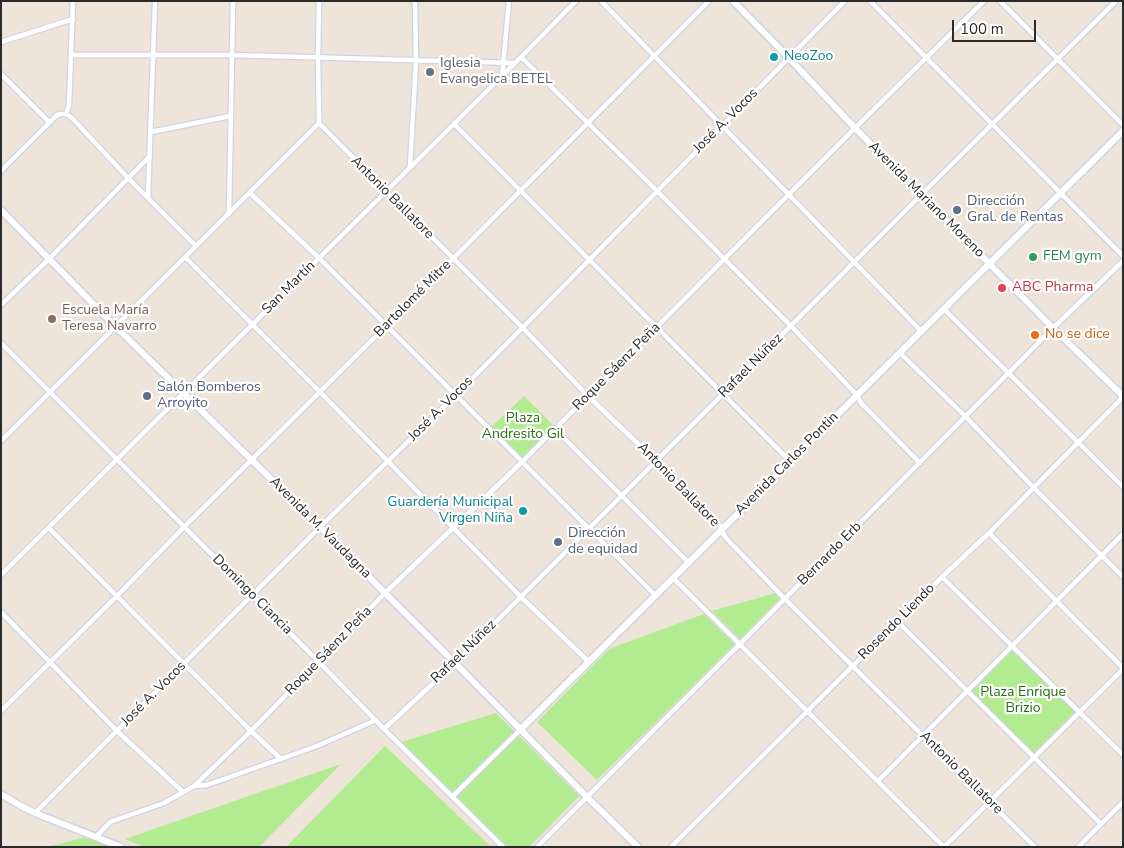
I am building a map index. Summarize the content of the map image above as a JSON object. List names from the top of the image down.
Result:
{
  "streets": {
    "main road": ["Avenida Mariano Moreno", "Avenida Carlos Pontin", "Avenida M. Vaudagna"],
    "street": [
      "José A. Vocos",
      "Antonio Ballatore",
      "San Martín",
      "Bartolomé Mitre",
      "Rafael Núñez",
      "Roque Sáenz Peña",
      "Bernardo Erb",
      "Domingo Ciancia",
      "Rosendo Liendo"
    ]
  },
  "crossings": [
    ["José A. Vocos", "Antonio Ballatore"],
    ["José A. Vocos", "Avenida Mariano Moreno"],
    ["José A. Vocos", "Avenida M. Vaudagna"],
    ["José A. Vocos", "Domingo Ciancia"],
    ["Antonio Ballatore", "San Martín"],
    ["Antonio Ballatore", "Bartolomé Mitre"],
    ["Antonio Ballatore", "Rafael Núñez"],
    ["Antonio Ballatore", "Roque Sáenz Peña"],
    ["Antonio Ballatore", "Avenida Carlos Pontin"],
    ["Antonio Ballatore", "Bernardo Erb"],
    ["Antonio Ballatore", "Rosendo Liendo"],
    ["Avenida Mariano Moreno", "Rafael Núñez"],
    ["Avenida Mariano Moreno", "Roque Sáenz Peña"],
    ["Avenida Mariano Moreno", "Avenida Carlos Pontin"],
    ["Avenida Mariano Moreno", "Bernardo Erb"],
    ["Avenida Mariano Moreno", "Rosendo Liendo"],
    ["San Martín", "Avenida M. Vaudagna"],
    ["San Martín", "Domingo Ciancia"],
    ["Bartolomé Mitre", "Avenida M. Vaudagna"],
    ["Bartolomé Mitre", "Domingo Ciancia"],
    ["Rafael Núñez", "Avenida M. Vaudagna"],
    ["Rafael Núñez", "Domingo Ciancia"],
    ["Roque Sáenz Peña", "Avenida M. Vaudagna"],
    ["Roque Sáenz Peña", "Domingo Ciancia"],
    ["Avenida Carlos Pontin", "Avenida M. Vaudagna"],
    ["Avenida Carlos Pontin", "Domingo Ciancia"],
    ["Avenida M. Vaudagna", "Bernardo Erb"]
  ],
  "parks": ["Plaza Andresito Gil", "Plaza Enrique Brizio"],
  "places": [
    "NeoZoo",
    "Iglesia Evangelica BETEL",
    "Dirección Gral. de Rentas",
    "FEM gym",
    "ABC Pharma",
    "Escuela María Teresa Navarro",
    "No se dice",
    "Salón Bomberos Arroyito",
    "Guardería Municipal Virgen Niña",
    "Dirección de equidad"
  ],
  "scale_bar": "100 m"
}
